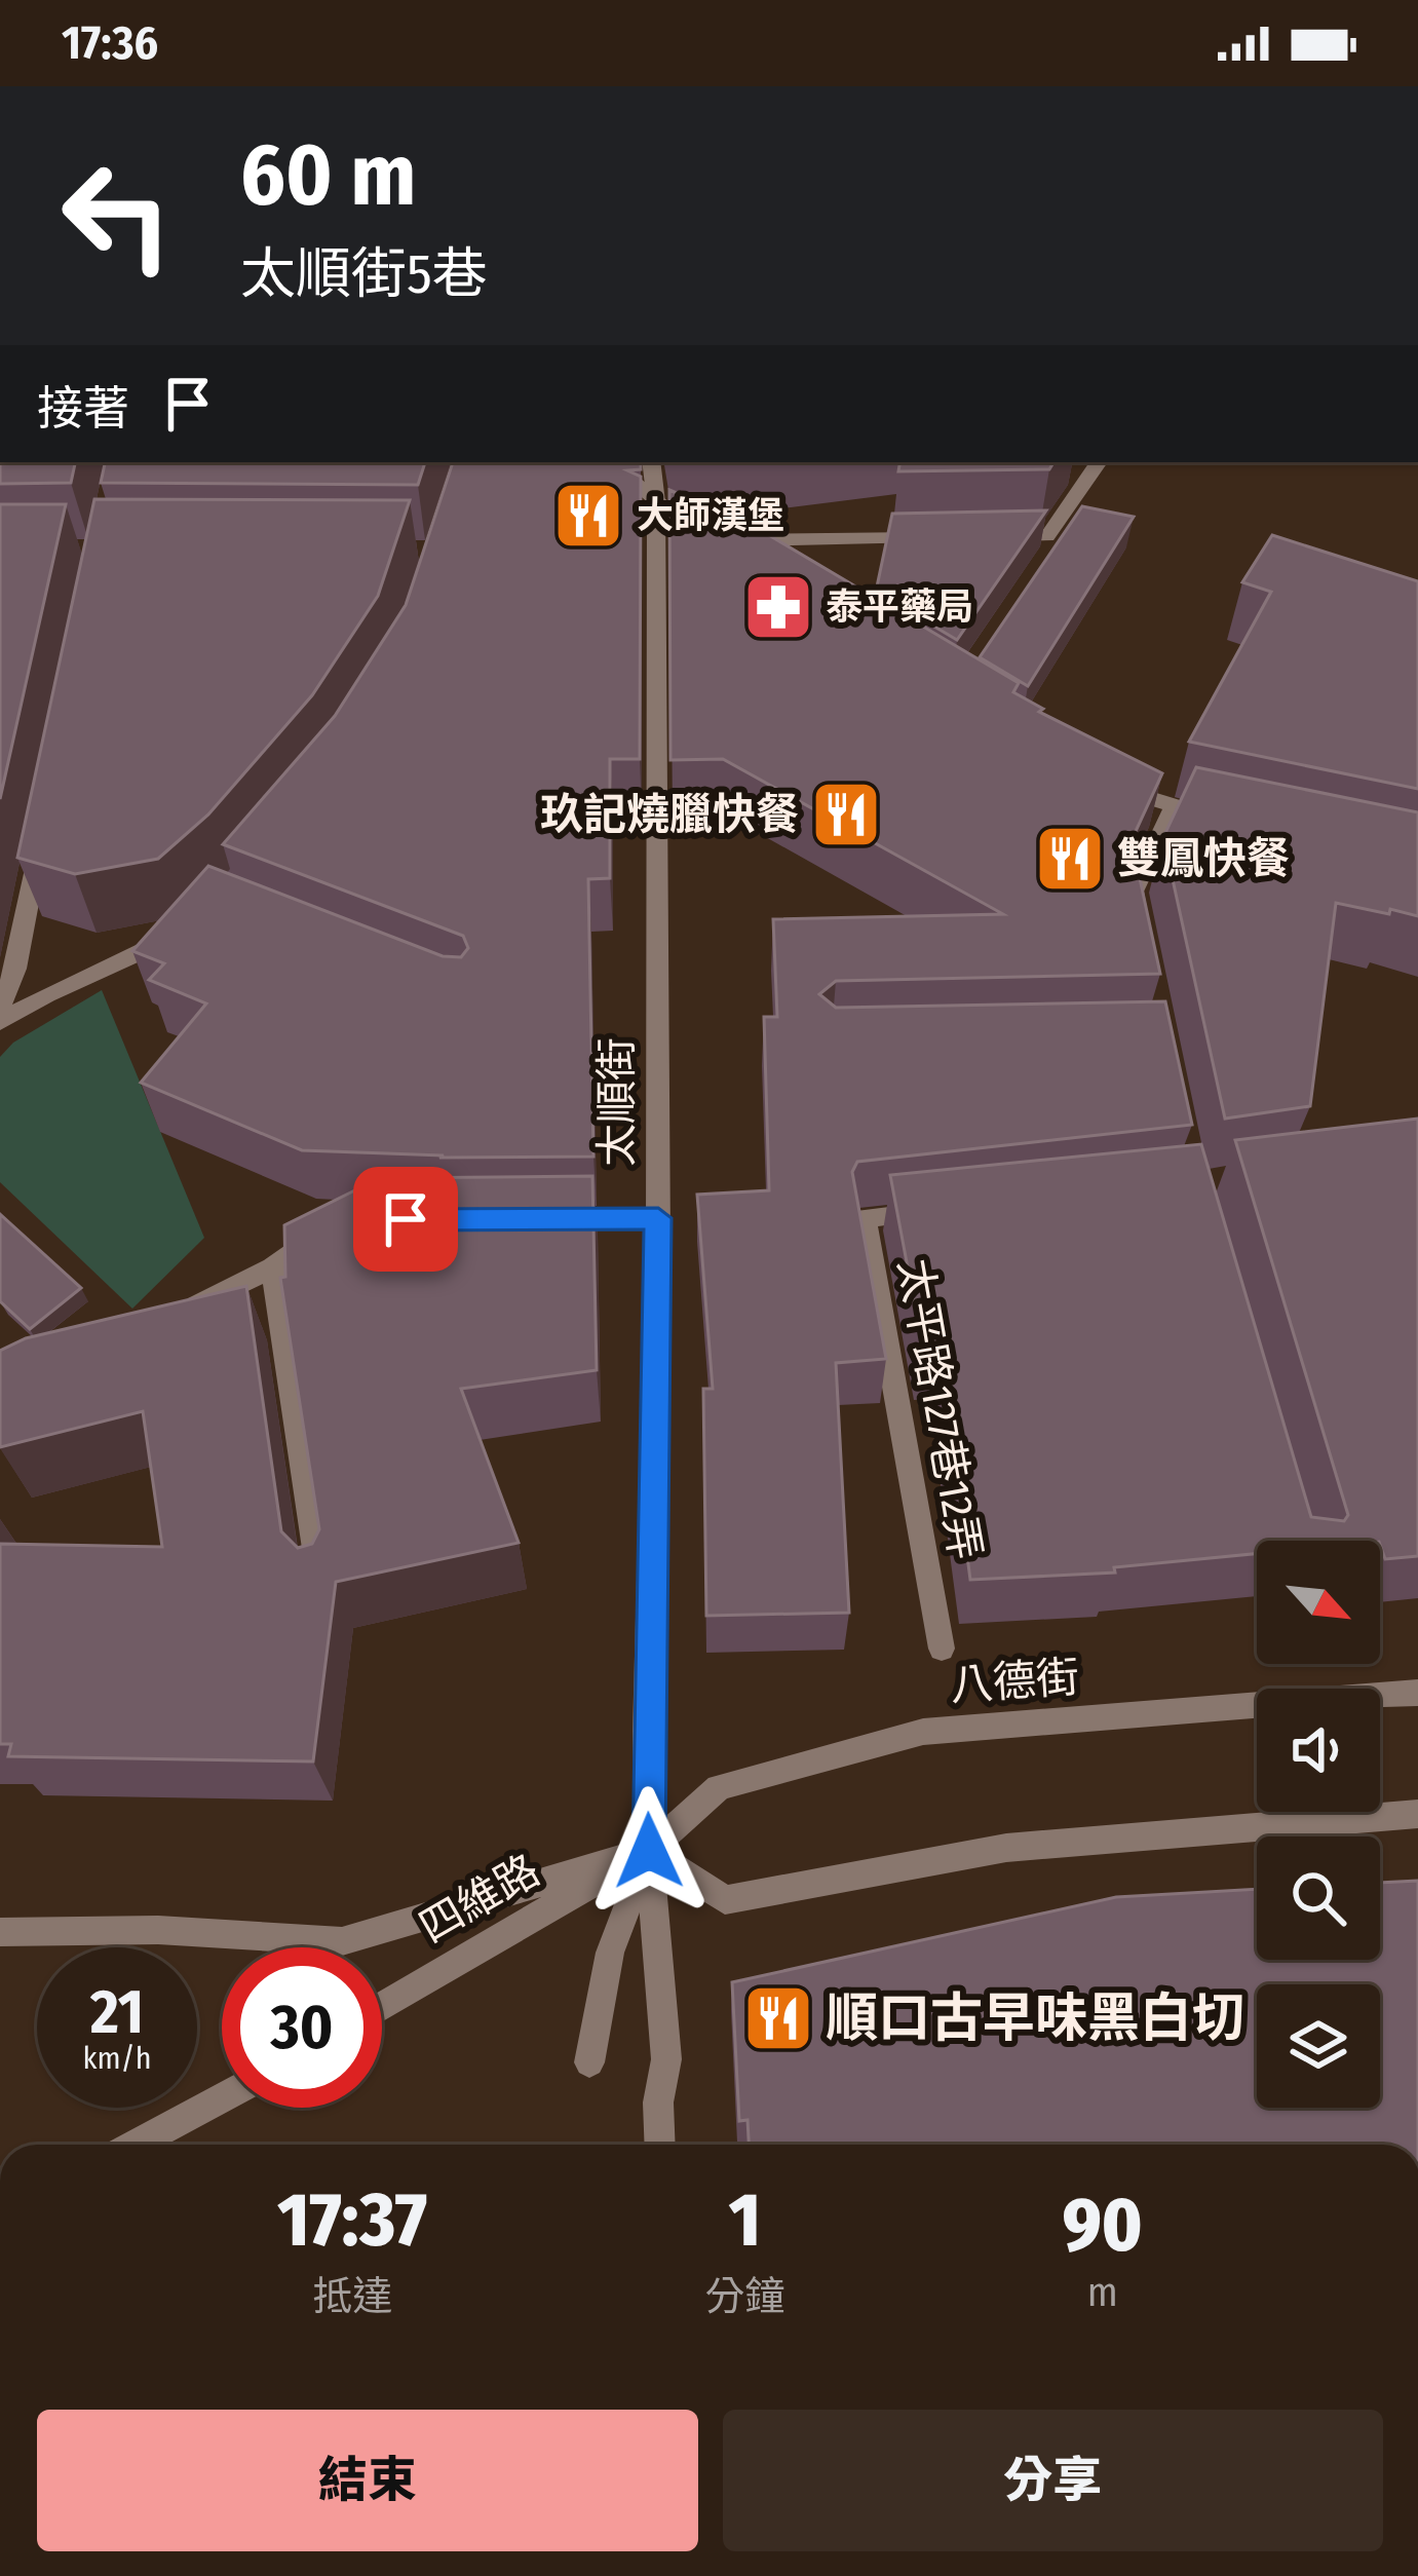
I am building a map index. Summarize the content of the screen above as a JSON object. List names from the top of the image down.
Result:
{
  "streets": {
    "street": [
      "太順街",
      "太平路127巷12弄",
      "八德街",
      "四維路"
    ]
  },
  "crossings": [
    ["太順街", "八德街"],
    ["太順街", "四維路"],
    ["八德街", "四維路"]
  ],
  "places": {
    "restaurant": [
      "大師漢堡",
      "玖記燒臘快餐",
      "雙鳳快餐",
      "順口古早味黑白切"
    ],
    "pharmacy": ["泰平藥局"]
  },
  "north": "bottom right",
  "page": {
    "status": "17:36",
    "turn": ["60 m", "太順街5巷"],
    "then": "接著",
    "speed": "21 km/h",
    "limit": "30",
    "eta": [
      "17:37",
      "抵達",
      "1",
      "分鐘",
      "90",
      "m"
    ],
    "buttons": ["結束", "分享"]
  }
}
